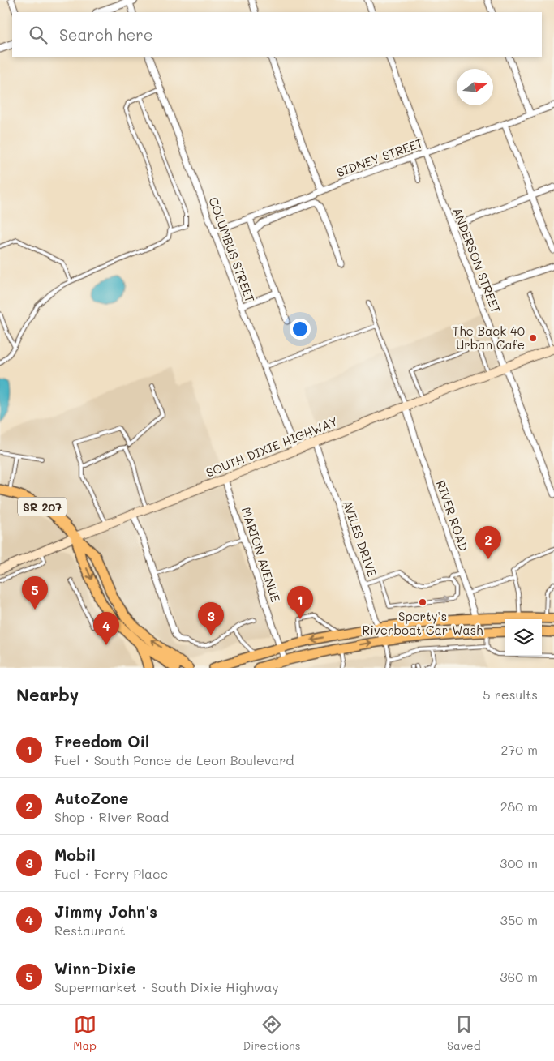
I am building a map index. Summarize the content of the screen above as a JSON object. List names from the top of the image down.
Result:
{
  "streets": {
    "highway": ["SR 207"],
    "main road": ["SOUTH DIXIE HIGHWAY"],
    "street": [
      "SIDNEY STREET",
      "COLUMBUS STREET",
      "ANDERSON STREET",
      "RIVER ROAD",
      "AVILES DRIVE",
      "MARION AVENUE"
    ]
  },
  "crossings": [
    ["SIDNEY STREET", "COLUMBUS STREET"],
    ["SIDNEY STREET", "ANDERSON STREET"],
    ["COLUMBUS STREET", "SOUTH DIXIE HIGHWAY"],
    ["ANDERSON STREET", "SOUTH DIXIE HIGHWAY"],
    ["SOUTH DIXIE HIGHWAY", "SR 207"],
    ["SOUTH DIXIE HIGHWAY", "RIVER ROAD"],
    ["SOUTH DIXIE HIGHWAY", "AVILES DRIVE"],
    ["SOUTH DIXIE HIGHWAY", "MARION AVENUE"]
  ],
  "places": ["The Back 40 Urban Cafe", "Sporty’s Riverboat Car Wash"],
  "north": "right",
  "page": {
    "search": "Search here",
    "pins": [
      "2",
      "5",
      "1",
      "3",
      "4"
    ],
    "heading": ["Nearby", "5 results"],
    "list": [
      {
        "mark": "1",
        "name": "Freedom Oil",
        "note": "Fuel · South Ponce de Leon Boulevard",
        "value": "270 m"
      },
      {
        "mark": "2",
        "name": "AutoZone",
        "note": "Shop · River Road",
        "value": "280 m"
      },
      {
        "mark": "3",
        "name": "Mobil",
        "note": "Fuel · Ferry Place",
        "value": "300 m"
      },
      {
        "mark": "4",
        "name": "Jimmy John's",
        "note": "Restaurant",
        "value": "350 m"
      },
      {
        "mark": "5",
        "name": "Winn-Dixie",
        "note": "Supermarket · South Dixie Highway",
        "value": "360 m"
      }
    ],
    "nav": ["Map", "Directions", "Saved"]
  }
}
